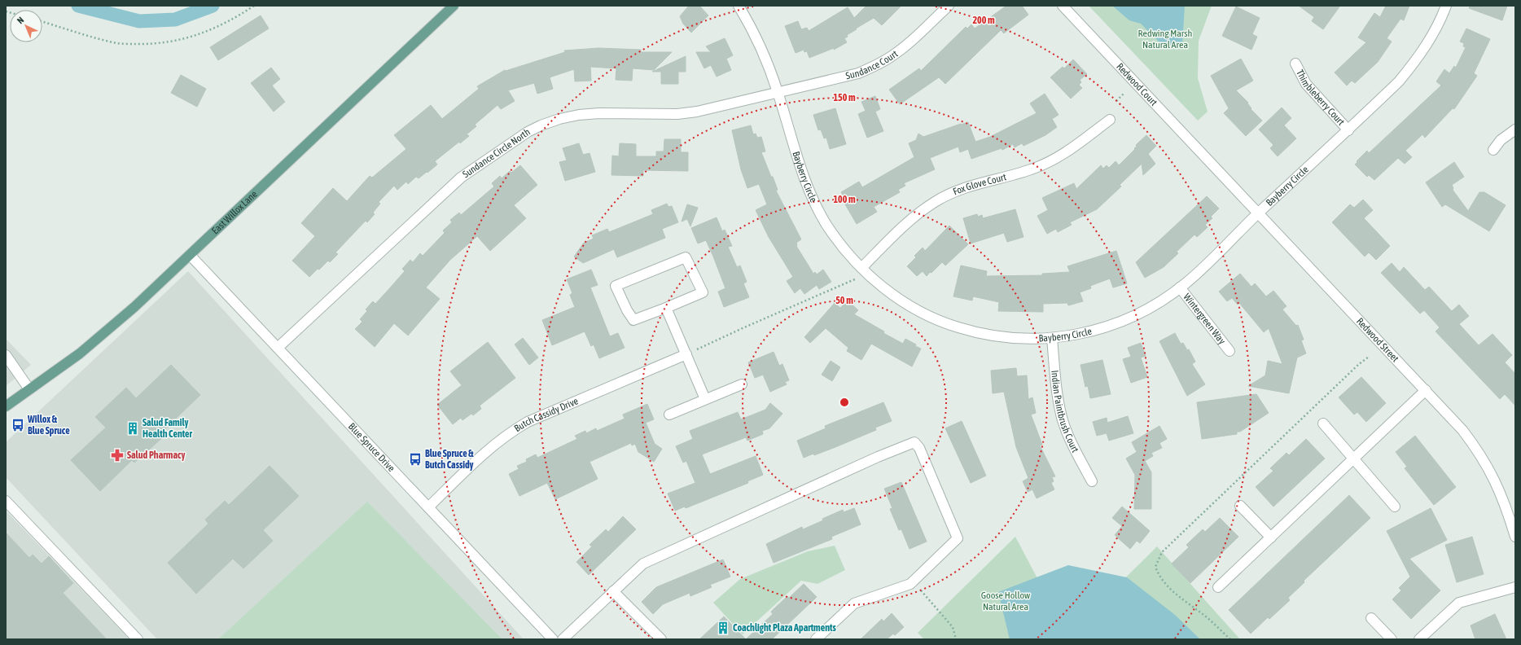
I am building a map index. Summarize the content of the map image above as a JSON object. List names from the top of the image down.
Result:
{
  "streets": {
    "main road": ["East Willox Lane"],
    "street": [
      "Sundance Court",
      "Redwood Court",
      "Thimbleberry Court",
      "Sundance Circle North",
      "Bayberry Circle",
      "Fox Glove Court",
      "Wintergreen Way",
      "Redwood Street",
      "Indian Paintbrush Court",
      "Butch Cassidy Drive",
      "Blue Spruce Drive"
    ]
  },
  "crossings": [
    ["Sundance Court", "Sundance Circle North"],
    ["Sundance Court", "Bayberry Circle"],
    ["Redwood Court", "Redwood Street"],
    ["Thimbleberry Court", "Bayberry Circle"],
    ["Sundance Circle North", "Bayberry Circle"],
    ["Sundance Circle North", "Blue Spruce Drive"],
    ["Bayberry Circle", "Fox Glove Court"],
    ["Bayberry Circle", "Wintergreen Way"],
    ["Bayberry Circle", "Redwood Street"],
    ["Bayberry Circle", "Indian Paintbrush Court"],
    ["East Willox Lane", "Blue Spruce Drive"],
    ["Butch Cassidy Drive", "Blue Spruce Drive"]
  ],
  "parks": ["Redwing Marsh Natural Area", "Goose Hollow Natural Area"],
  "places": {
    "bus stop": ["Willox & Blue Spruce", "Blue Spruce & Butch Cassidy"],
    "building": ["Salud Family Health Center", "Coachlight Plaza Apartments"],
    "pharmacy": ["Salud Pharmacy"]
  },
  "north": "top left",
  "rings": [
    "200 m",
    "150 m",
    "100 m",
    "50 m"
  ]
}
